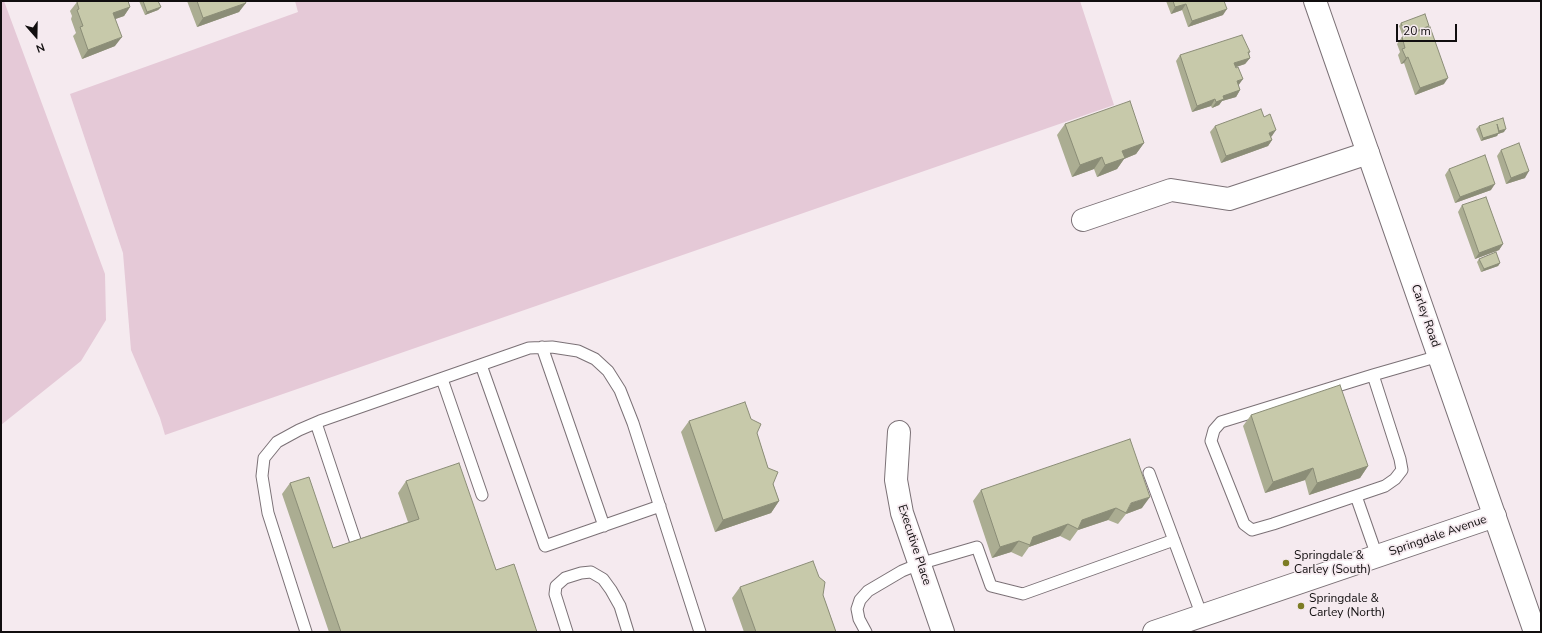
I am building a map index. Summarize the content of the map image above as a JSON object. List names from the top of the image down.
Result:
{
  "streets": {
    "street": ["Carley Road", "Springdale Avenue", "Executive Place"]
  },
  "crossings": [
    ["Carley Road", "Springdale Avenue"]
  ],
  "places": ["Springdale & Carley (South)", "Springdale & Carley (North)"],
  "scale_bar": "20 m",
  "north": "bottom"
}
